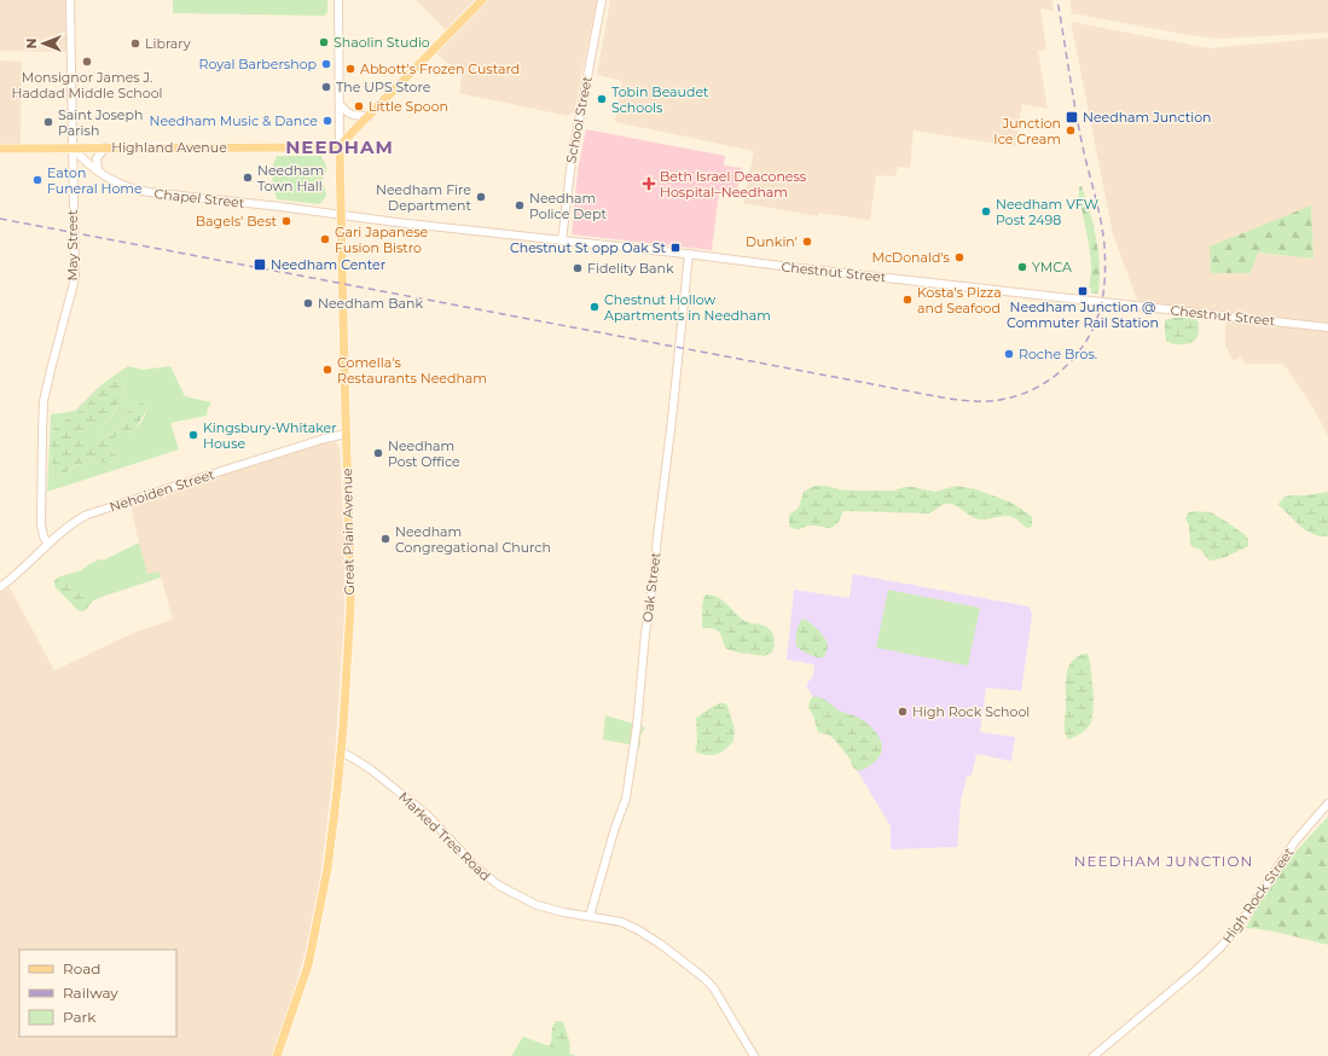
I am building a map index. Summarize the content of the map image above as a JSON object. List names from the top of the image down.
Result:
{
  "streets": {
    "main road": ["Highland Avenue", "Great Plain Avenue"],
    "street": [
      "School Street",
      "Chapel Street",
      "May Street",
      "Chestnut Street",
      "Nehoiden Street",
      "Oak Street",
      "Marked Tree Road",
      "High Rock Street"
    ]
  },
  "crossings": [
    ["School Street", "Chestnut Street"],
    ["Highland Avenue", "Chapel Street"],
    ["Highland Avenue", "May Street"],
    ["Highland Avenue", "Great Plain Avenue"],
    ["Chapel Street", "May Street"],
    ["Chapel Street", "Chestnut Street"],
    ["Chapel Street", "Great Plain Avenue"],
    ["May Street", "Nehoiden Street"],
    ["Chestnut Street", "Great Plain Avenue"],
    ["Chestnut Street", "Oak Street"],
    ["Nehoiden Street", "Great Plain Avenue"],
    ["Great Plain Avenue", "Marked Tree Road"],
    ["Oak Street", "Marked Tree Road"]
  ],
  "districts": ["NEEDHAM", "NEEDHAM JUNCTION"],
  "places": {
    "other": [
      "Shaolin Studio",
      "Library",
      "Monsignor James J. Haddad Middle School",
      "Royal Barbershop",
      "Abbott's Frozen Custard",
      "The UPS Store",
      "Tobin Beaudet Schools",
      "Little Spoon",
      "Needham Music & Dance",
      "Saint Joseph Parish",
      "Junction Ice Cream",
      "Needham Town Hall",
      "Eaton Funeral Home",
      "Needham Fire Department",
      "Needham Police Dept",
      "Needham VFW Post 2498",
      "Bagels' Best",
      "Gari Japanese Fusion Bistro",
      "Dunkin'",
      "McDonald's",
      "YMCA",
      "Fidelity Bank",
      "Kosta's Pizza and Seafood",
      "Needham Bank",
      "Chestnut Hollow Apartments in Needham",
      "Roche Bros.",
      "Comella's Restaurants Needham",
      "Kingsbury-Whitaker House",
      "Needham Post Office",
      "Needham Congregational Church",
      "High Rock School"
    ],
    "transit": [
      "Needham Junction",
      "Chestnut St opp Oak St",
      "Needham Center",
      "Needham Junction @ Commuter Rail Station"
    ],
    "health": ["Beth Israel Deaconess Hospital–Needham"]
  },
  "legend": ["Road", "Railway", "Park"],
  "north": "left"
}
